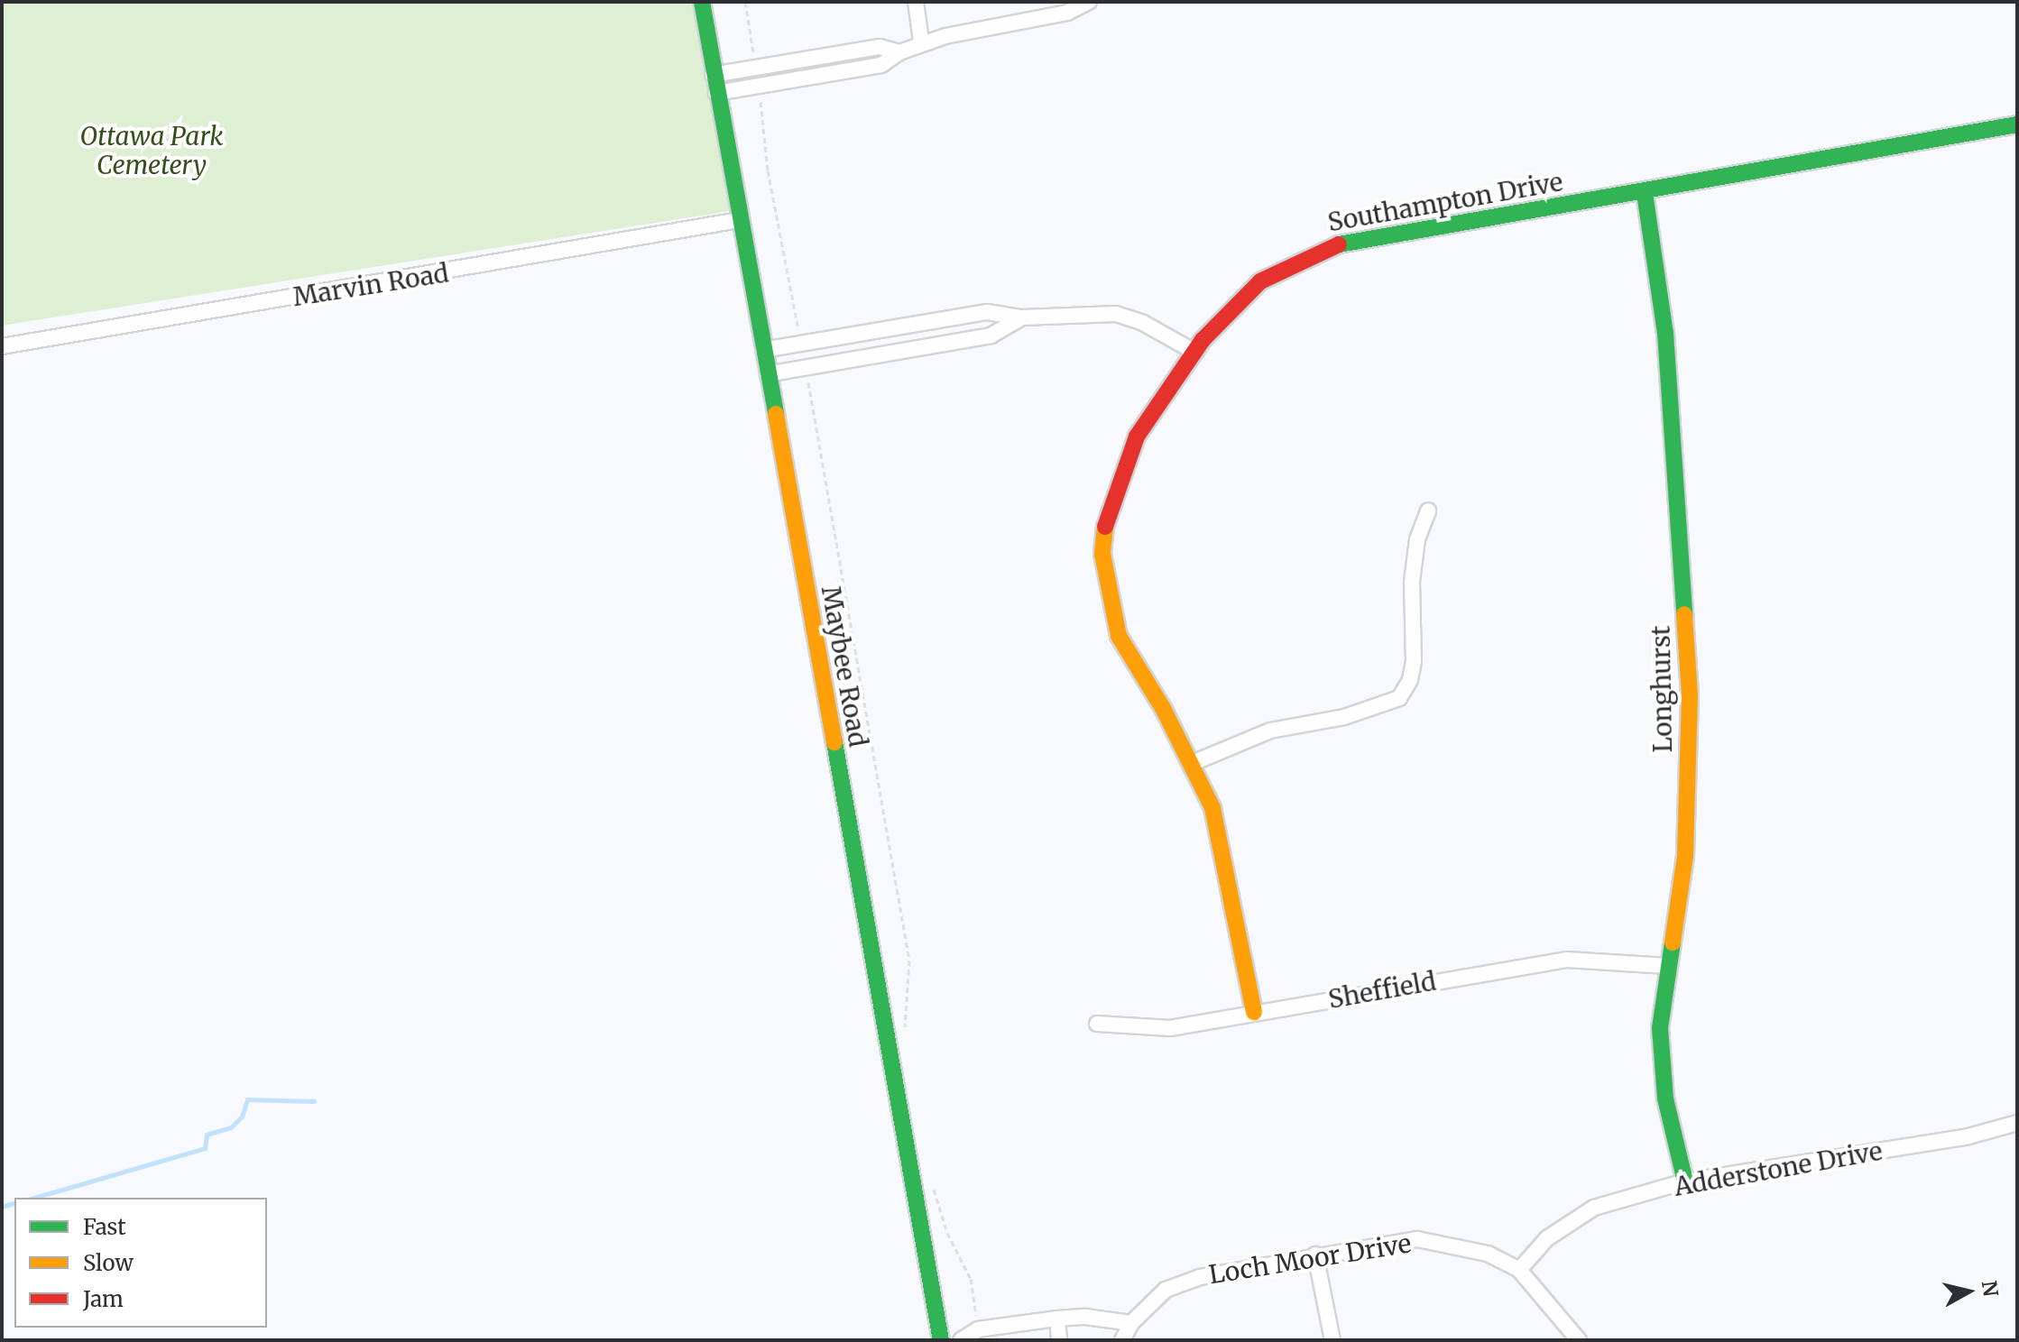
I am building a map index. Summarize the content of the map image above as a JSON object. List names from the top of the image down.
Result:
{
  "streets": {
    "street": [
      "Southampton Drive",
      "Marvin Road",
      "Maybee Road",
      "Longhurst",
      "Sheffield",
      "Adderstone Drive",
      "Loch Moor Drive"
    ]
  },
  "crossings": [
    ["Southampton Drive", "Longhurst"],
    ["Southampton Drive", "Sheffield"],
    ["Marvin Road", "Maybee Road"],
    ["Longhurst", "Sheffield"],
    ["Longhurst", "Adderstone Drive"],
    ["Adderstone Drive", "Loch Moor Drive"]
  ],
  "parks": ["Ottawa Park Cemetery"],
  "legend": ["Fast", "Slow", "Jam"],
  "north": "right"
}
